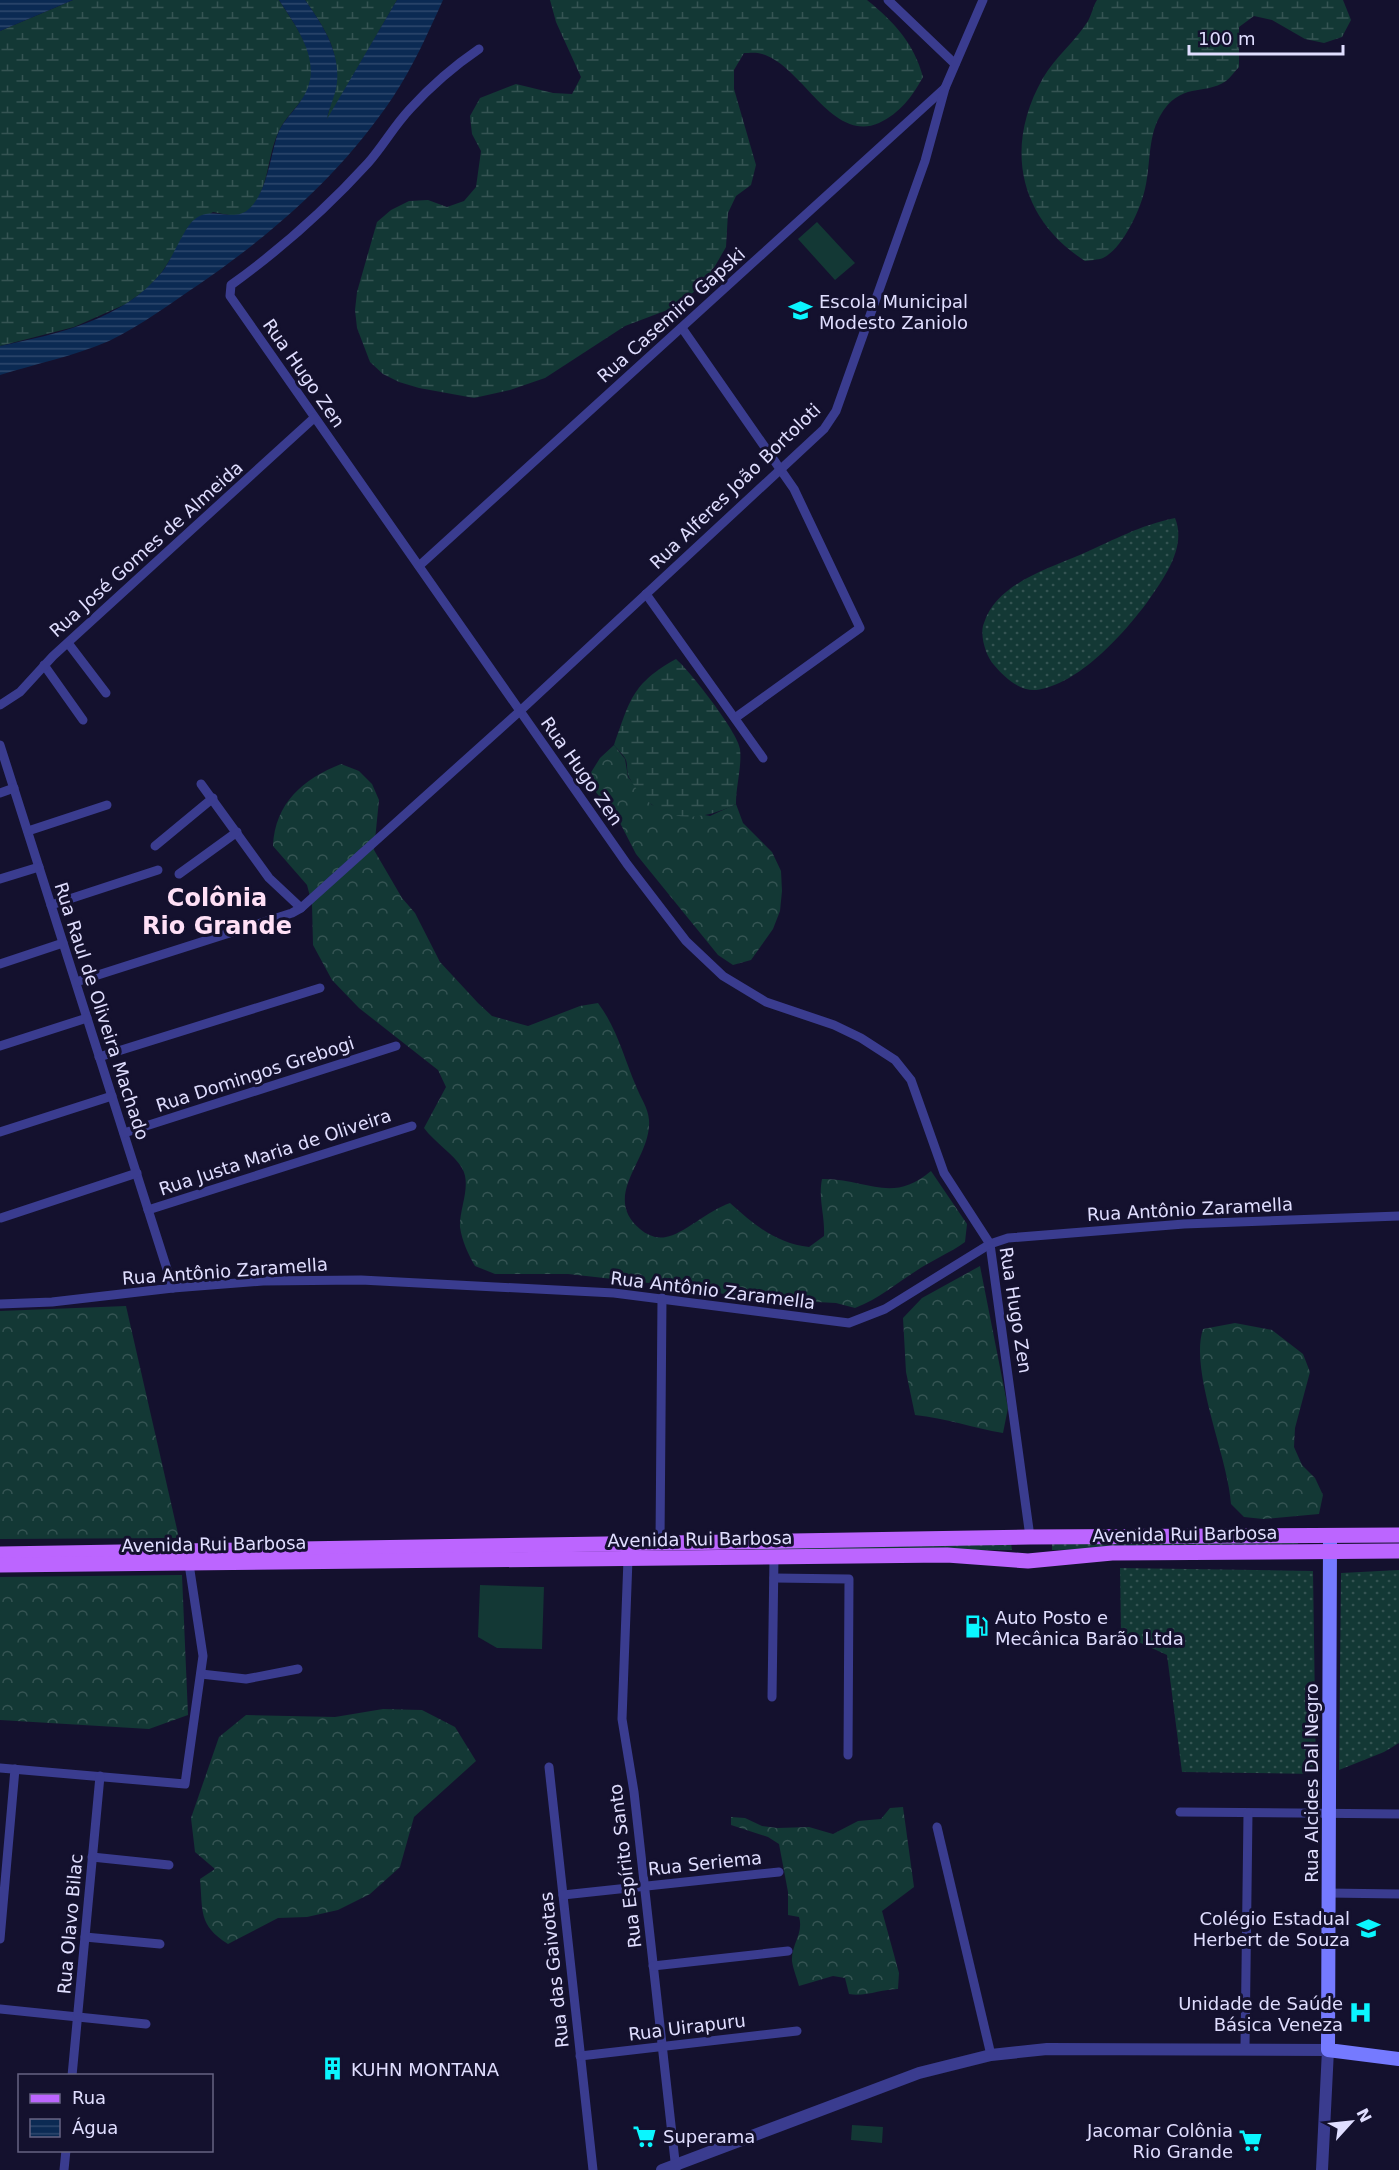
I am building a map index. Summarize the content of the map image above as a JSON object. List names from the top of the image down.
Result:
{
  "streets": {
    "main road": ["Avenida Rui Barbosa", "Rua Alcides Dal Negro"],
    "street": [
      "Rua Casemiro Gapski",
      "Rua Hugo Zen",
      "Rua Alferes João Bortoloti",
      "Rua José Gomes de Almeida",
      "Rua Raul de Oliveira Machado",
      "Rua Domingos Grebogi",
      "Rua Justa Maria de Oliveira",
      "Rua Antônio Zaramella",
      "Rua Seriema",
      "Rua Espírito Santo",
      "Rua Olavo Bilac",
      "Rua das Gaivotas",
      "Rua Uirapuru"
    ]
  },
  "crossings": [
    ["Rua Casemiro Gapski", "Rua Hugo Zen"],
    ["Rua Casemiro Gapski", "Rua Alferes João Bortoloti"],
    ["Rua Hugo Zen", "Rua Alferes João Bortoloti"],
    ["Rua Hugo Zen", "Rua José Gomes de Almeida"],
    ["Rua Hugo Zen", "Rua Antônio Zaramella"],
    ["Rua Hugo Zen", "Avenida Rui Barbosa"],
    ["Rua Raul de Oliveira Machado", "Rua Domingos Grebogi"],
    ["Rua Raul de Oliveira Machado", "Rua Justa Maria de Oliveira"],
    ["Rua Raul de Oliveira Machado", "Rua Antônio Zaramella"],
    ["Avenida Rui Barbosa", "Rua Alcides Dal Negro"],
    ["Avenida Rui Barbosa", "Rua Espírito Santo"],
    ["Rua Seriema", "Rua Espírito Santo"],
    ["Rua Seriema", "Rua das Gaivotas"],
    ["Rua Espírito Santo", "Rua Uirapuru"],
    ["Rua das Gaivotas", "Rua Uirapuru"]
  ],
  "districts": ["Colônia Rio Grande"],
  "places": {
    "school or university": ["Escola Municipal Modesto Zaniolo", "Colégio Estadual Herbert de Souza"],
    "fuel station": ["Auto Posto e Mecânica Barão Ltda"],
    "hospital": ["Unidade de Saúde Básica Veneza"],
    "building": ["KUHN MONTANA"],
    "supermarket": ["Superama", "Jacomar Colônia Rio Grande"]
  },
  "legend": ["Rua", "Água"],
  "scale_bar": "100 m",
  "north": "top right"
}
